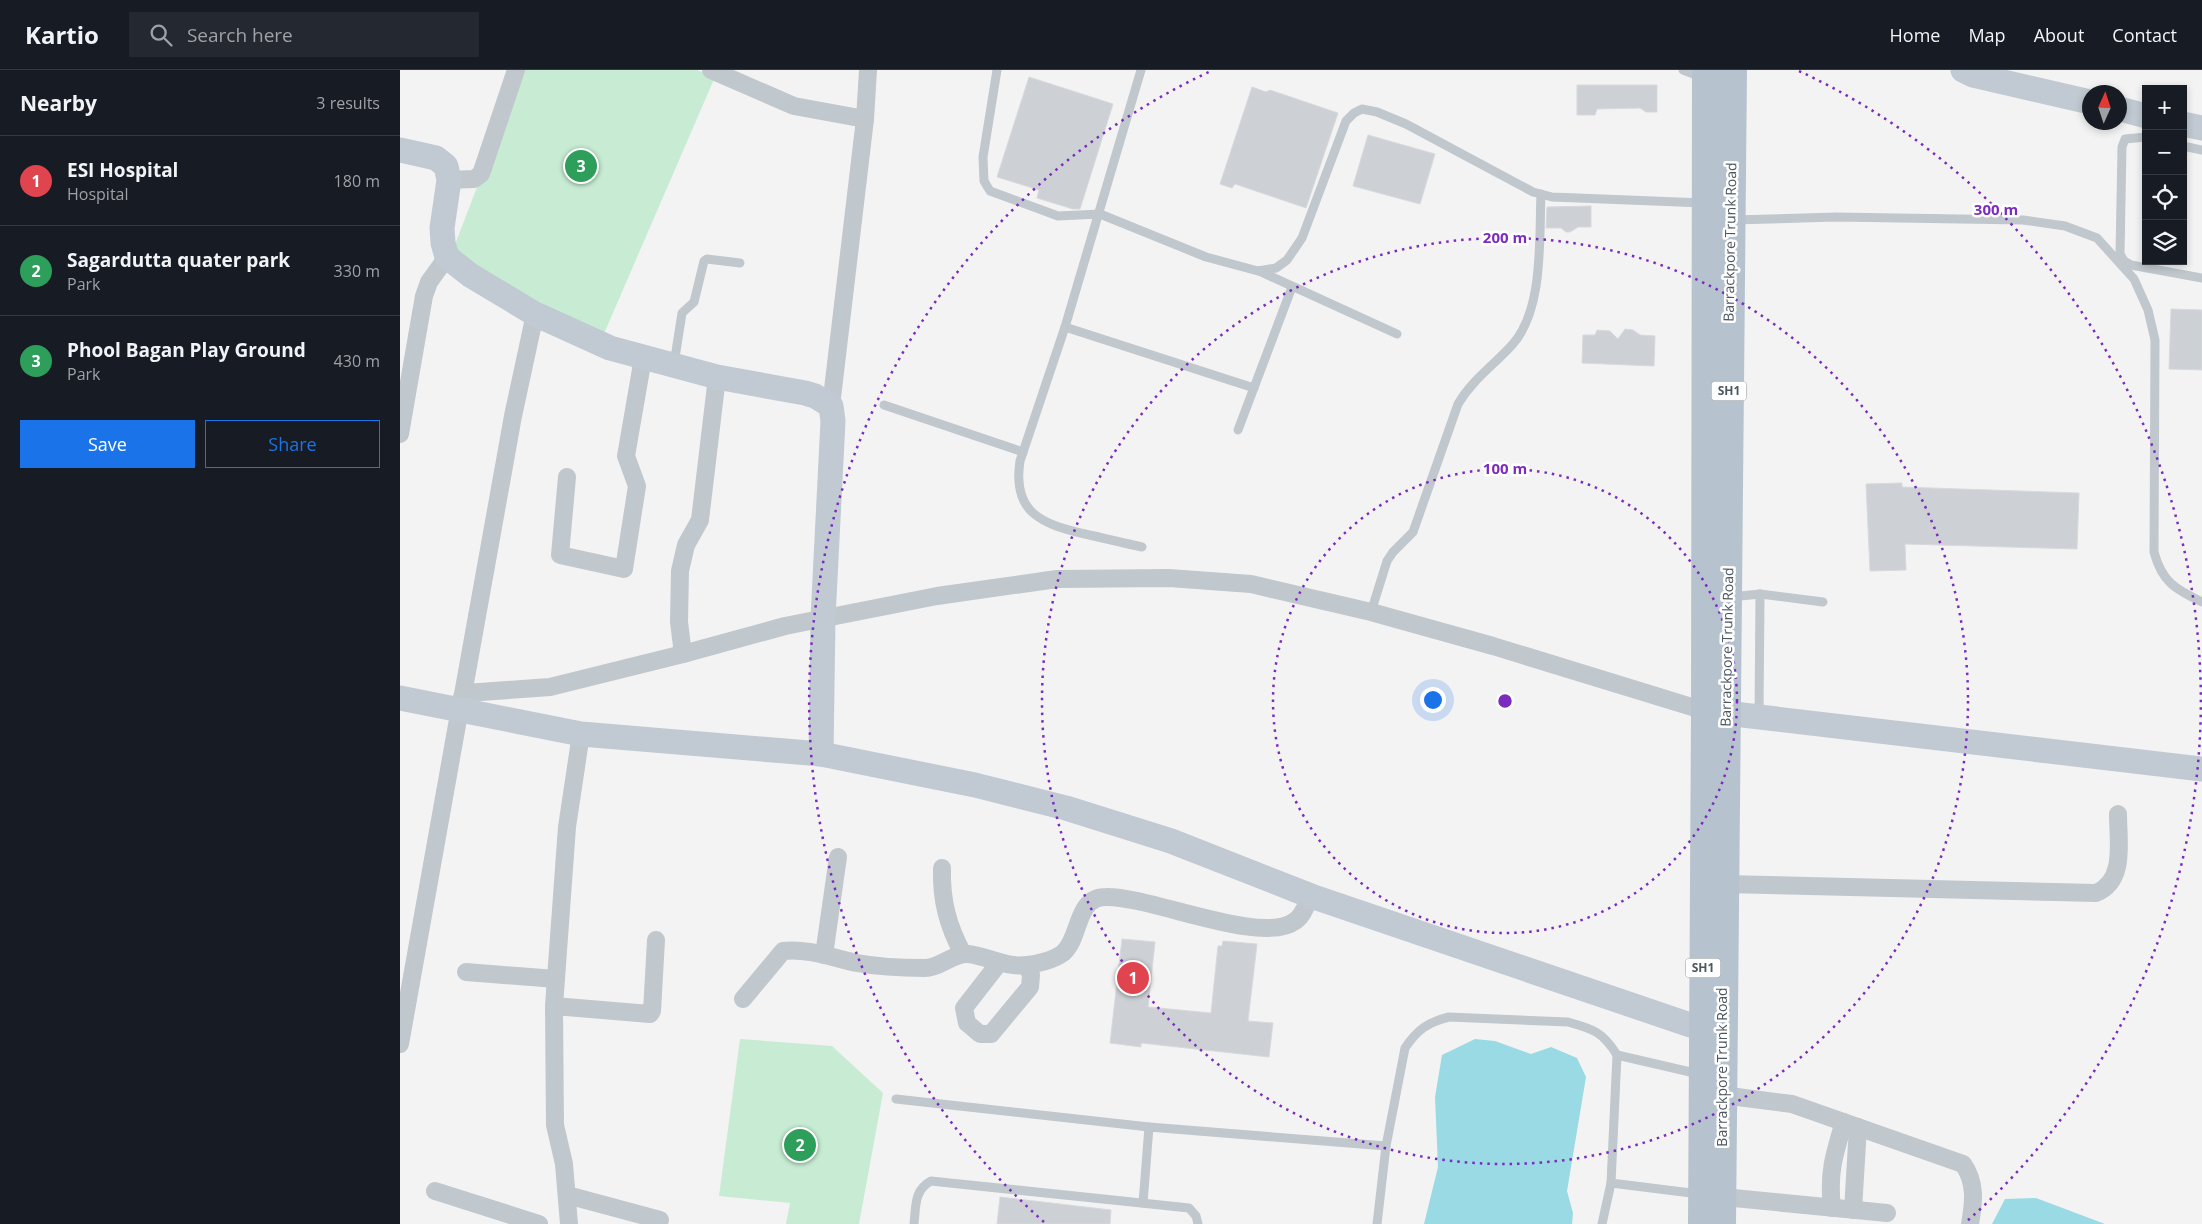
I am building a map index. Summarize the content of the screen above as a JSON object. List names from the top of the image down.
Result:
{
  "streets": {
    "main road": ["Barrackpore Trunk Road", "SH1"]
  },
  "north": "top",
  "page": {
    "header": "Kartio",
    "search": "Search here",
    "nav": [
      "Home",
      "Map",
      "About",
      "Contact"
    ],
    "heading": ["Nearby", "3 results"],
    "map_buttons": ["+", "−"],
    "list": [
      {
        "mark": "1",
        "name": "ESI Hospital",
        "note": "Hospital",
        "value": "180 m"
      },
      {
        "mark": "2",
        "name": "Sagardutta quater park",
        "note": "Park",
        "value": "330 m"
      },
      {
        "mark": "3",
        "name": "Phool Bagan Play Ground",
        "note": "Park",
        "value": "430 m"
      }
    ],
    "pins": ["3", "1", "2"],
    "buttons": ["Save", "Share"]
  },
  "rings": ["300 m", "200 m", "100 m"]
}
